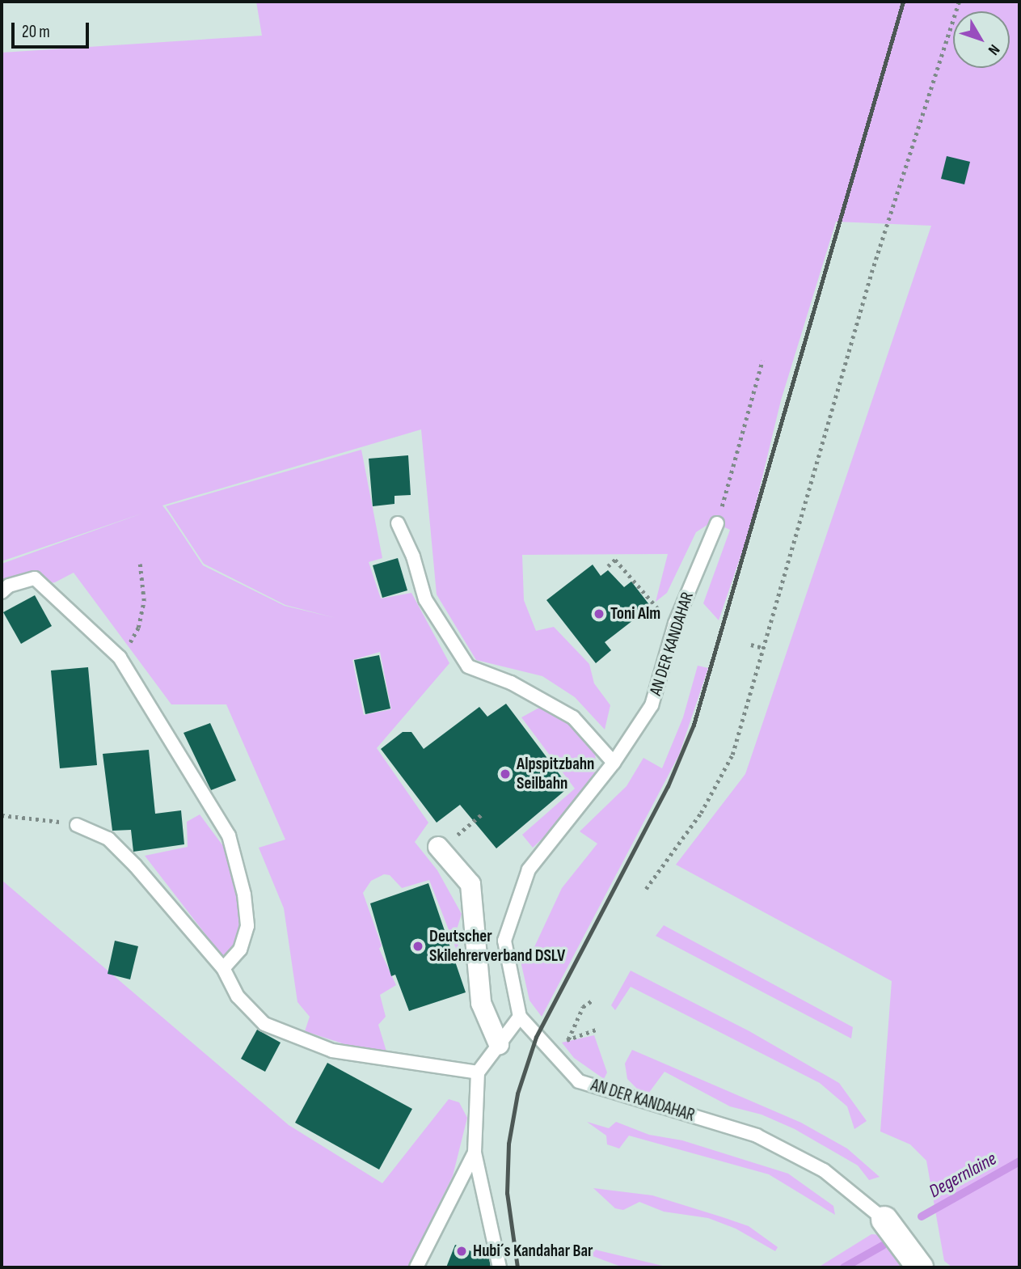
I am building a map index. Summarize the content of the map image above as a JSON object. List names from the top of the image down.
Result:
{
  "streets": {
    "street": ["AN DER KANDAHAR"]
  },
  "water": ["Degernlaine"],
  "places": [
    "Toni Alm",
    "Alpspitzbahn Seilbahn",
    "Deutscher Skilehrerverband DSLV",
    "Hubi´s Kandahar Bar"
  ],
  "scale_bar": "20 m",
  "north": "bottom right"
}
